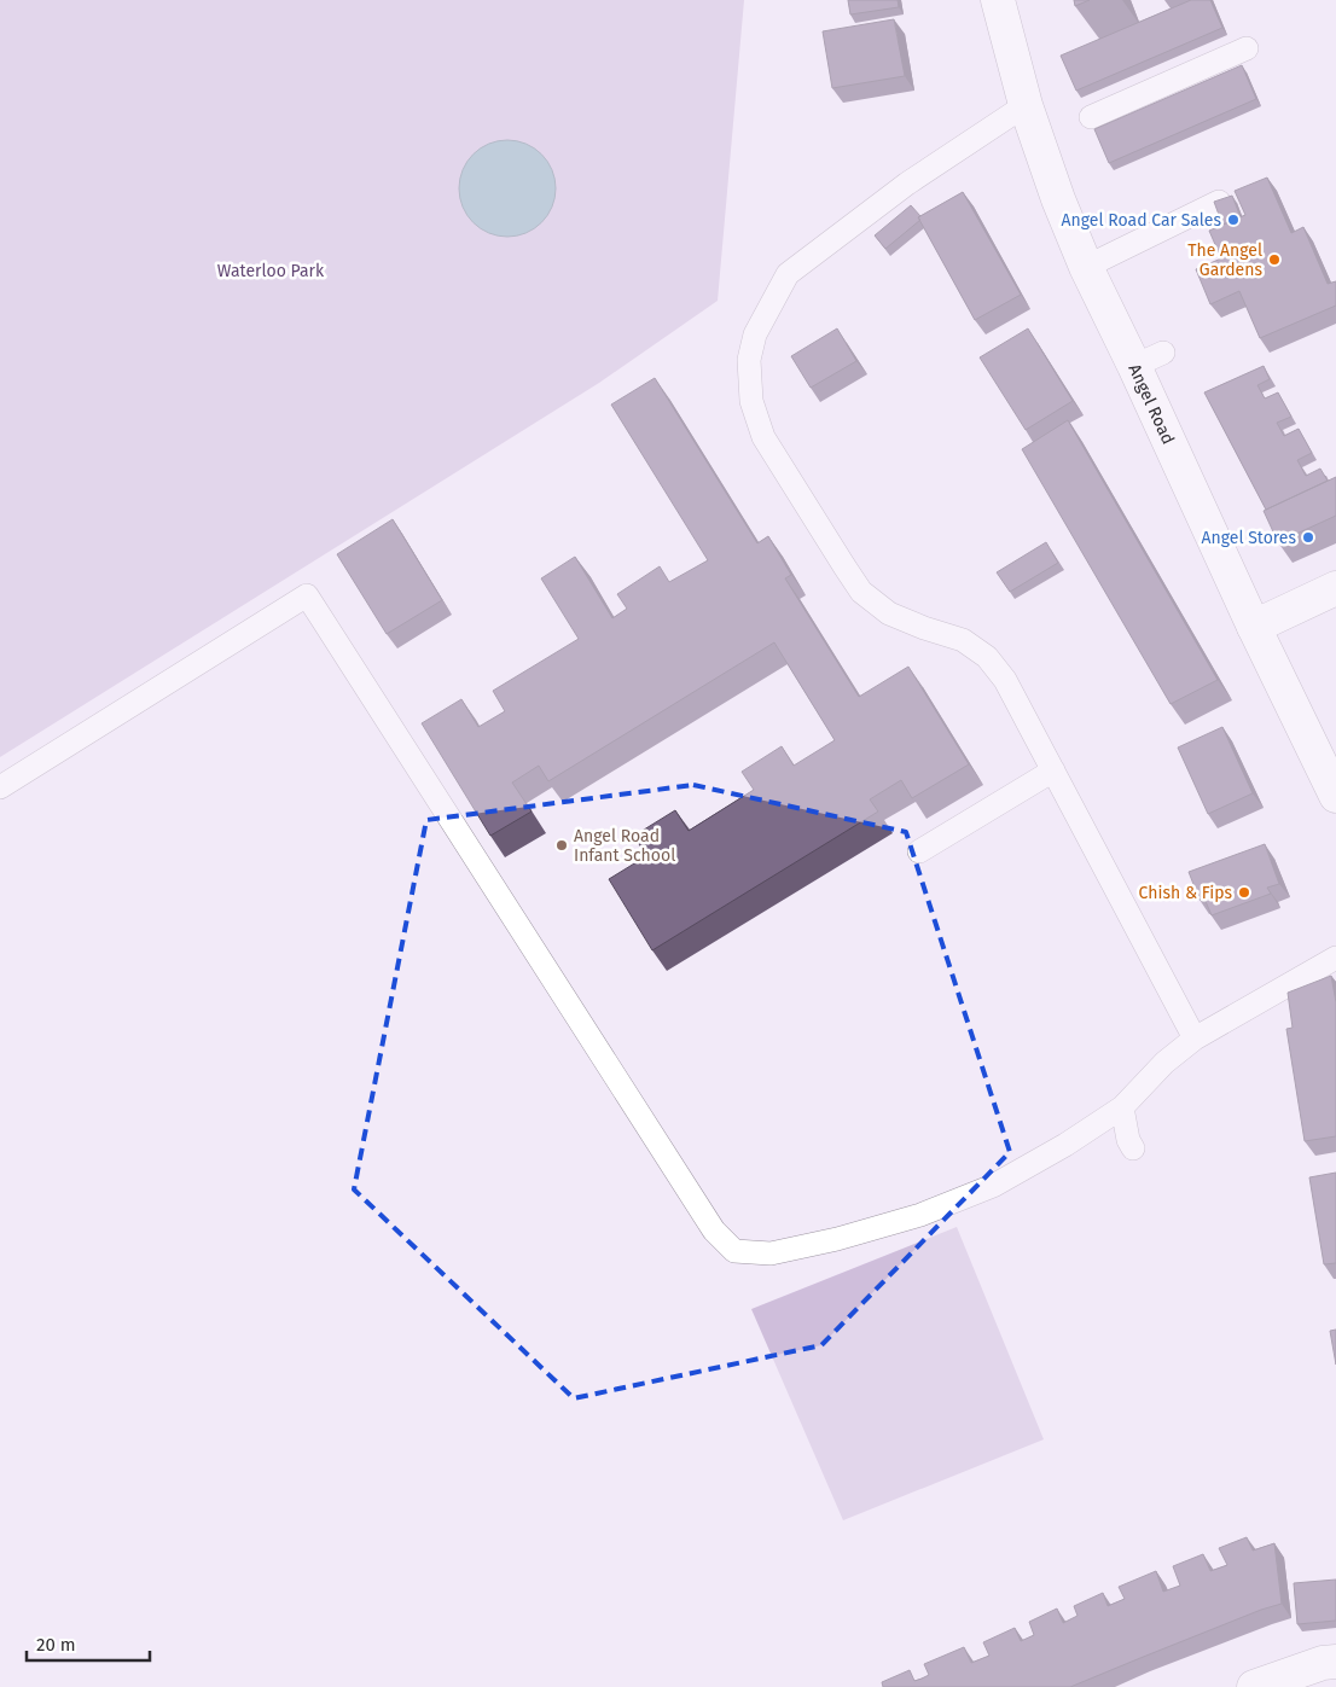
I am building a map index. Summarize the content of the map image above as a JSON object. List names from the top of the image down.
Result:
{
  "streets": {
    "street": ["Angel Road"]
  },
  "parks": ["Waterloo Park"],
  "places": [
    "Angel Road Car Sales",
    "The Angel Gardens",
    "Angel Stores",
    "Angel Road Infant School",
    "Chish & Fips"
  ],
  "scale_bar": "20 m"
}
